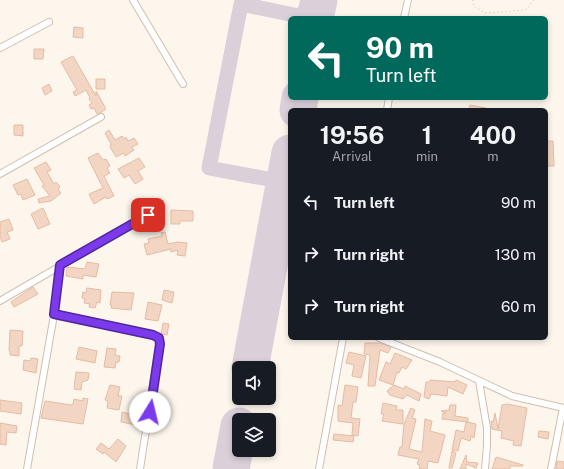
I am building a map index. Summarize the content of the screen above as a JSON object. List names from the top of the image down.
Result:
{
  "page": {
    "turn": ["90 m", "Turn left"],
    "eta": [
      "19:56",
      "Arrival",
      "1",
      "min",
      "400",
      "m"
    ],
    "list": [
      {
        "name": "Turn left",
        "value": "90 m"
      },
      {
        "name": "Turn right",
        "value": "130 m"
      },
      {
        "name": "Turn right",
        "value": "60 m"
      }
    ]
  }
}
